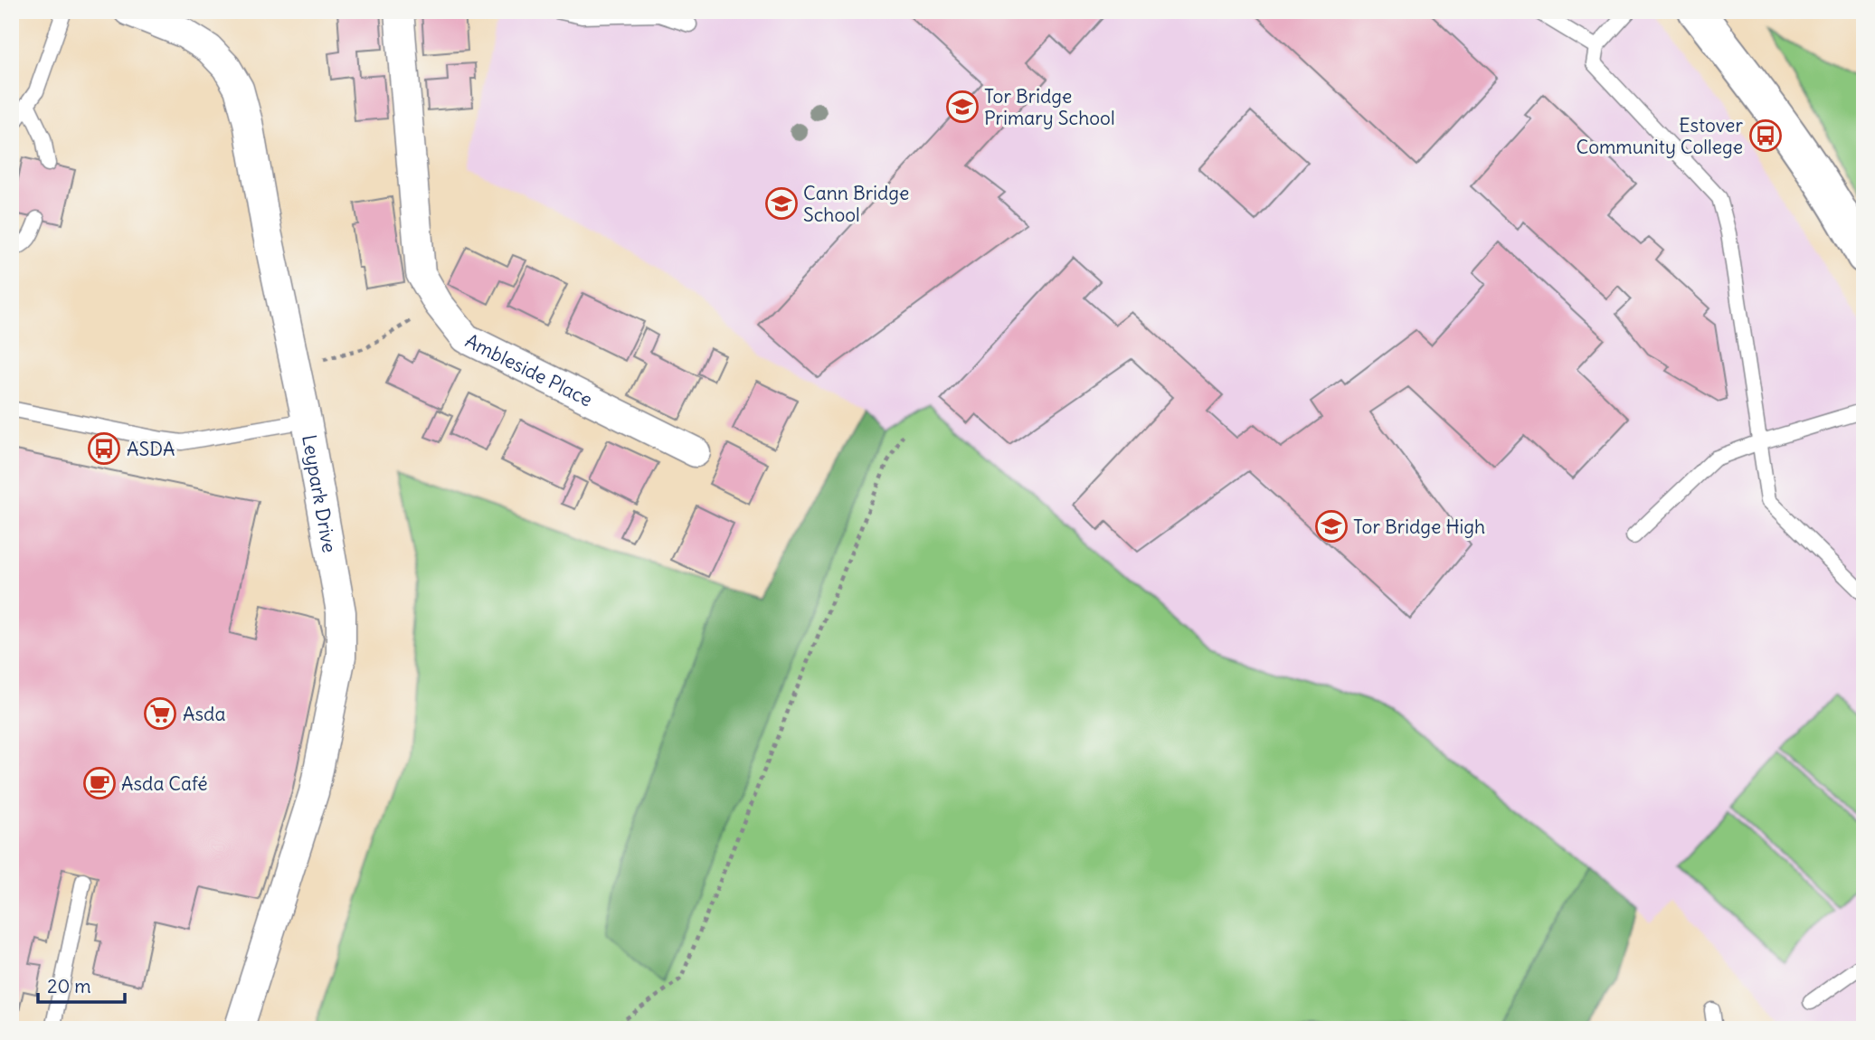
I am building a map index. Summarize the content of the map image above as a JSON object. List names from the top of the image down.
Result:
{
  "streets": {
    "street": ["Ambleside Place", "Leypark Drive"]
  },
  "places": {
    "school or university": ["Tor Bridge Primary School", "Cann Bridge School", "Tor Bridge High"],
    "bus stop": ["Estover Community College", "ASDA"],
    "supermarket": ["Asda"],
    "cafe": ["Asda Café"]
  },
  "scale_bar": "20 m"
}
